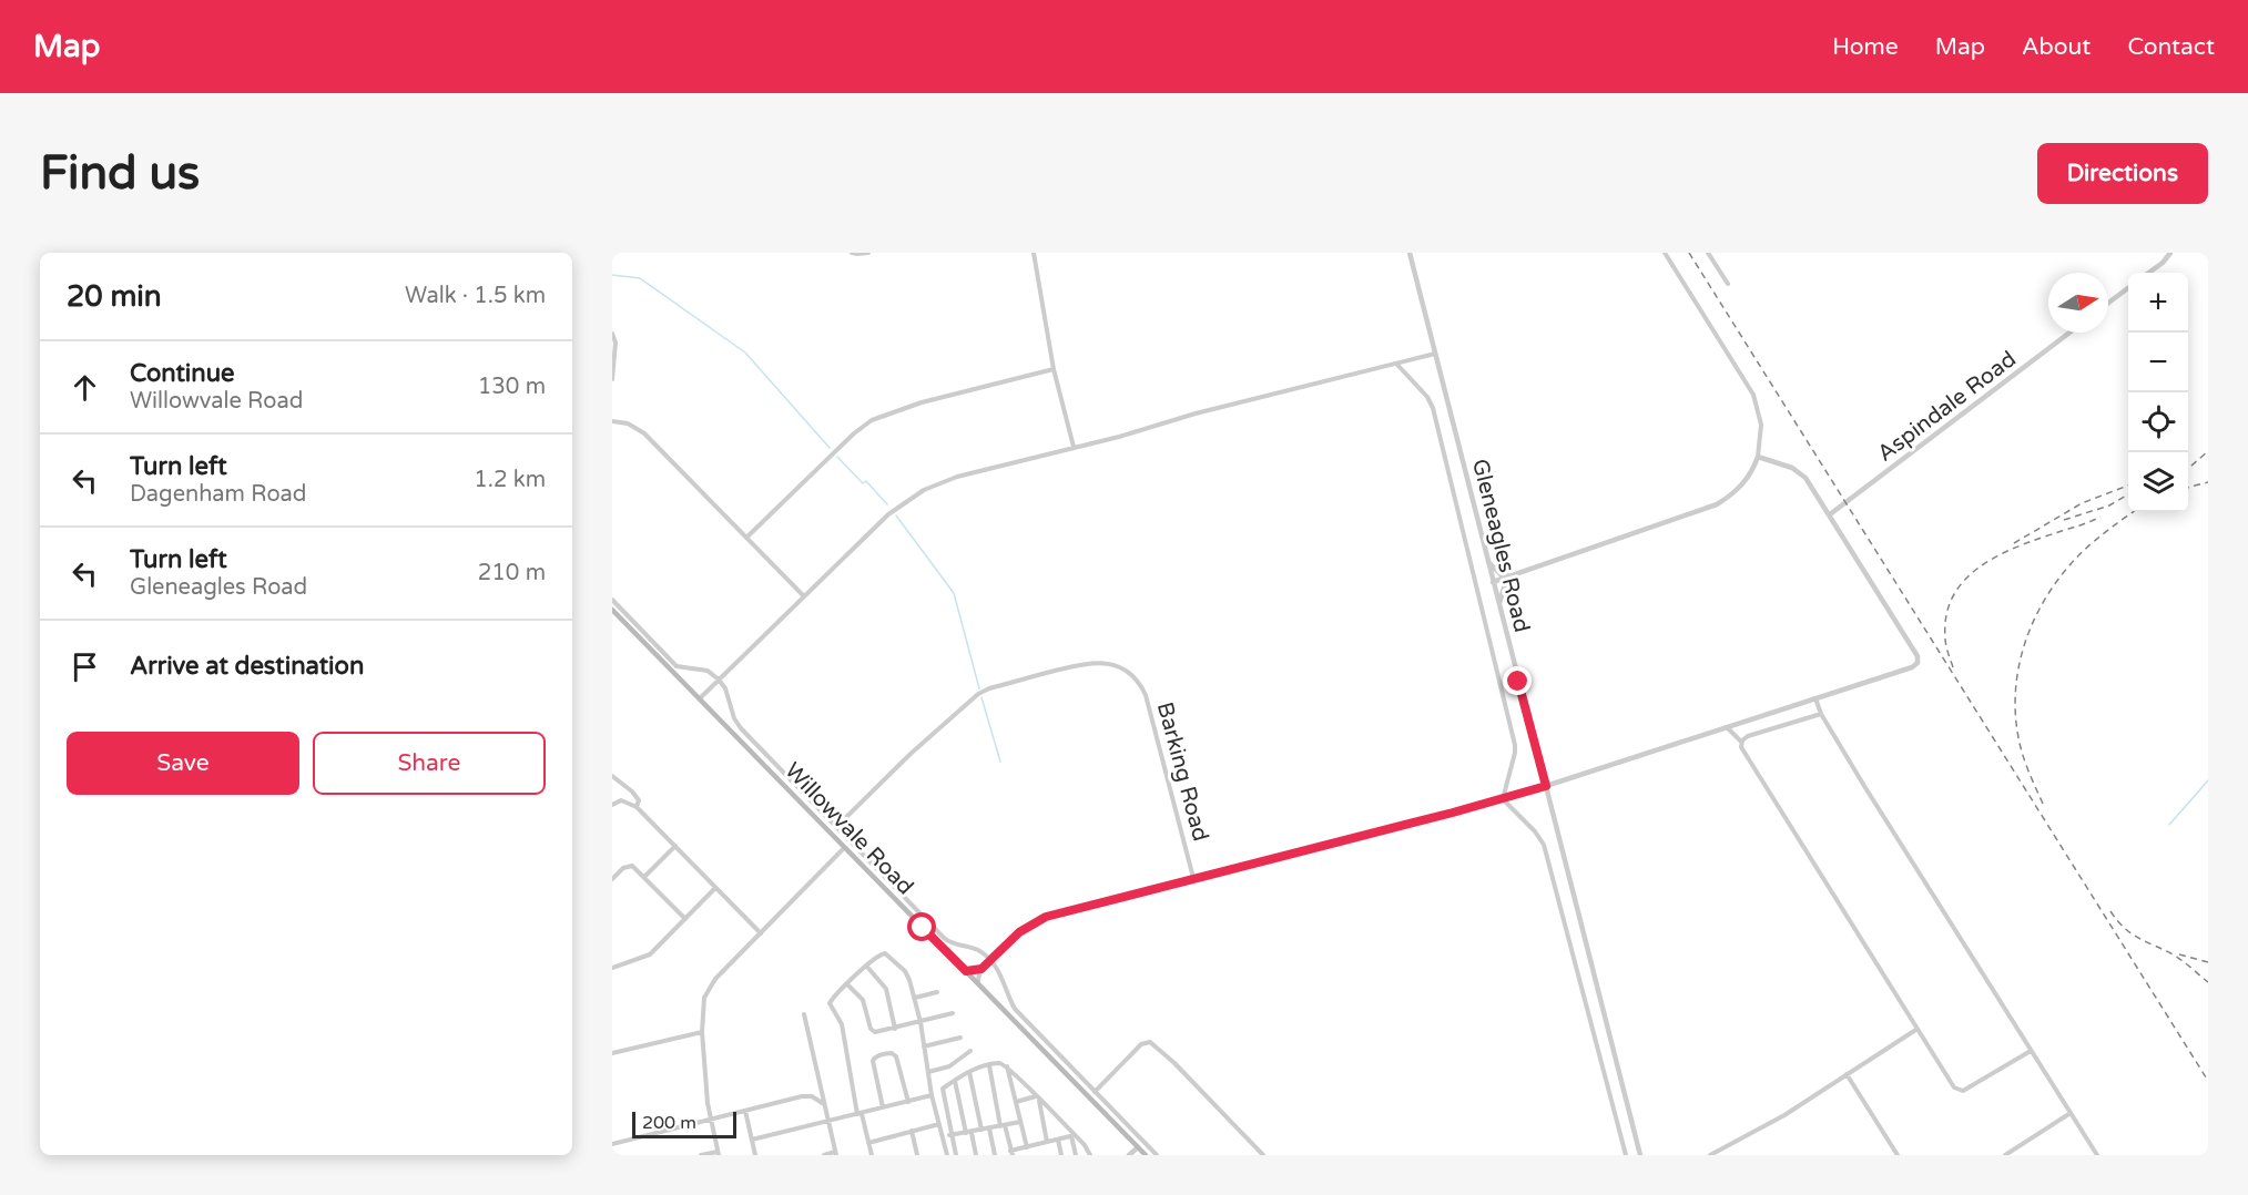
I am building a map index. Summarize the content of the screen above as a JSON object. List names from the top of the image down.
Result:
{
  "streets": {
    "main road": ["Willowvale Road"],
    "street": ["Aspindale Road", "Gleneagles Road", "Barking Road"]
  },
  "scale_bar": "200 m",
  "north": "right",
  "page": {
    "header": "Map",
    "nav": [
      "Home",
      "Map",
      "About",
      "Contact"
    ],
    "buttons": [
      "Directions",
      ["Save", "Share"]
    ],
    "title": "Find us",
    "heading": ["20 min", "Walk · 1.5 km"],
    "map_buttons": ["+", "−"],
    "list": [
      ["Continue", "Willowvale Road", "130 m"],
      ["Turn left", "Dagenham Road", "1.2 km"],
      ["Turn left", "Gleneagles Road", "210 m"],
      "Arrive at destination"
    ],
    "scale": "200 m"
  }
}
